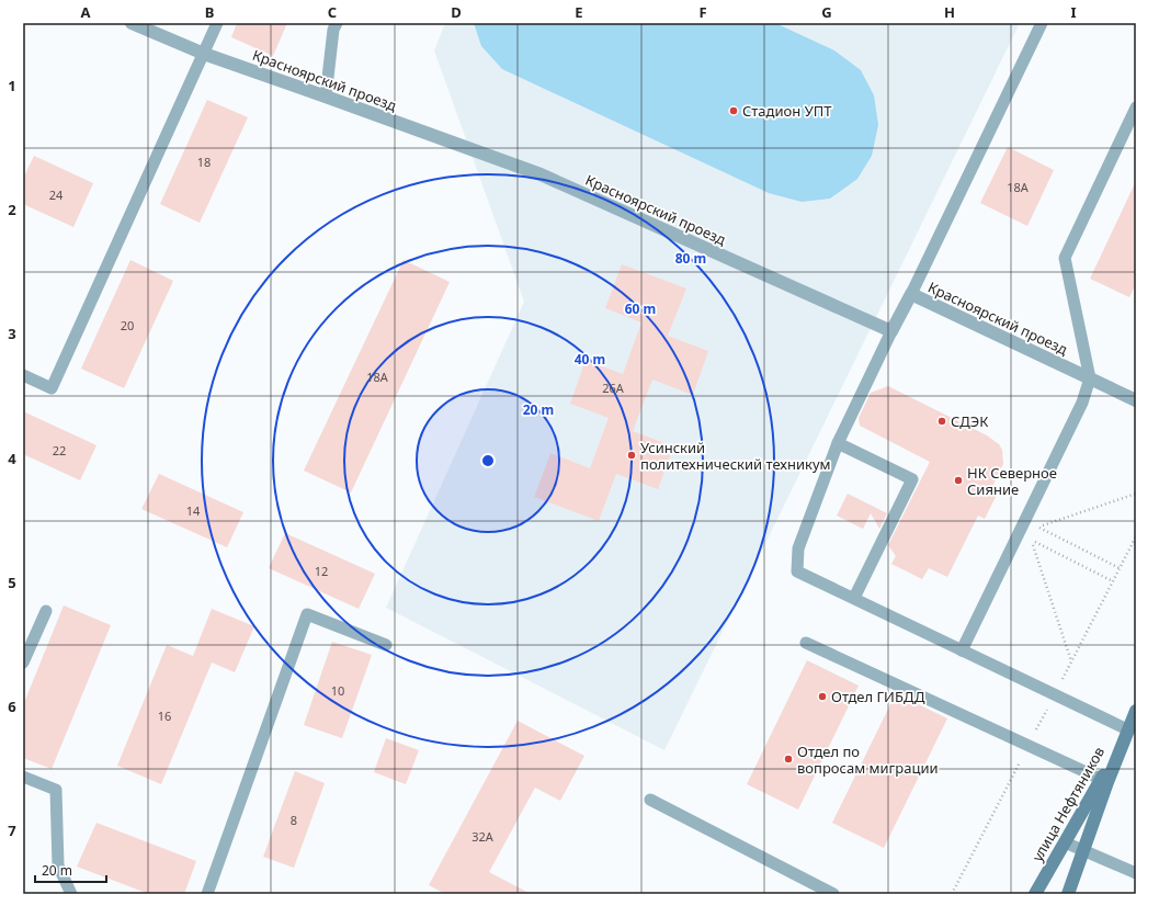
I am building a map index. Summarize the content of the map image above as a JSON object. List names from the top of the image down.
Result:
{
  "streets": {
    "main road": ["улица Нефтяников"],
    "street": ["Красноярский проезд"]
  },
  "places": [
    "Стадион УПТ",
    "СДЭК",
    "Усинский политехнический техникум",
    "НК Северное Сияние",
    "Отдел ГИБДД",
    "Отдел по вопросам миграции"
  ],
  "house_numbers": [
    "18",
    "18А",
    "24",
    "20",
    "18А",
    "26А",
    "22",
    "14",
    "12",
    "10",
    "16",
    "8",
    "32А"
  ],
  "scale_bar": "20 m",
  "grid": {
    "columns": [
      "A",
      "B",
      "C",
      "D",
      "E",
      "F",
      "G",
      "H",
      "I"
    ],
    "rows": [
      "1",
      "2",
      "3",
      "4",
      "5",
      "6",
      "7"
    ]
  },
  "rings": [
    "80 m",
    "60 m",
    "40 m",
    "20 m"
  ]
}
